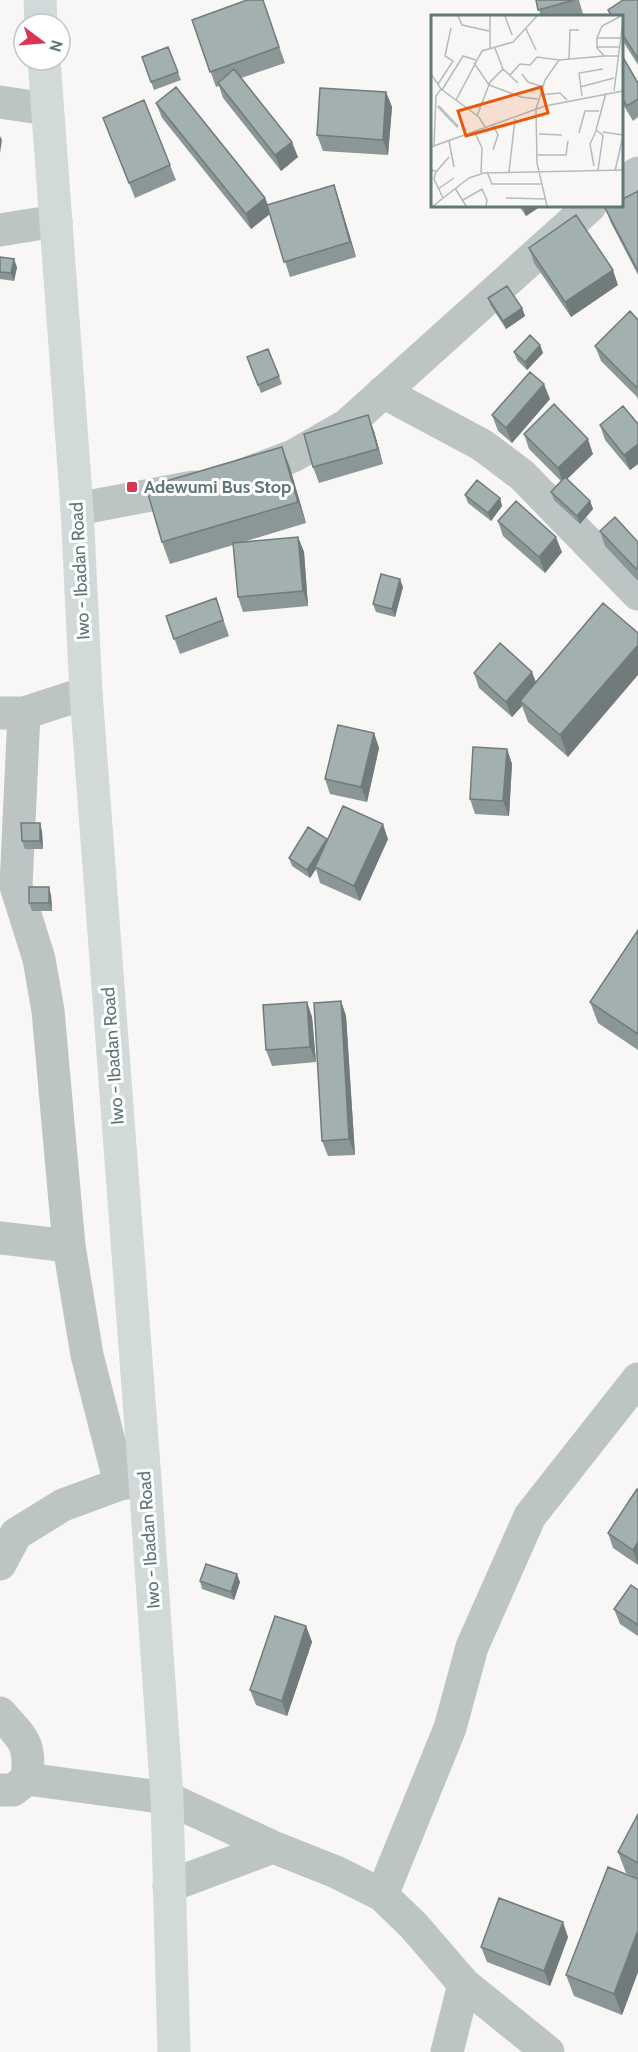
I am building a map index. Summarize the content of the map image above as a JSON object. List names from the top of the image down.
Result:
{
  "streets": {
    "main road": ["Iwo - Ibadan Road"]
  },
  "places": {
    "transit": ["Adewumi Bus Stop"]
  },
  "north": "right"
}
